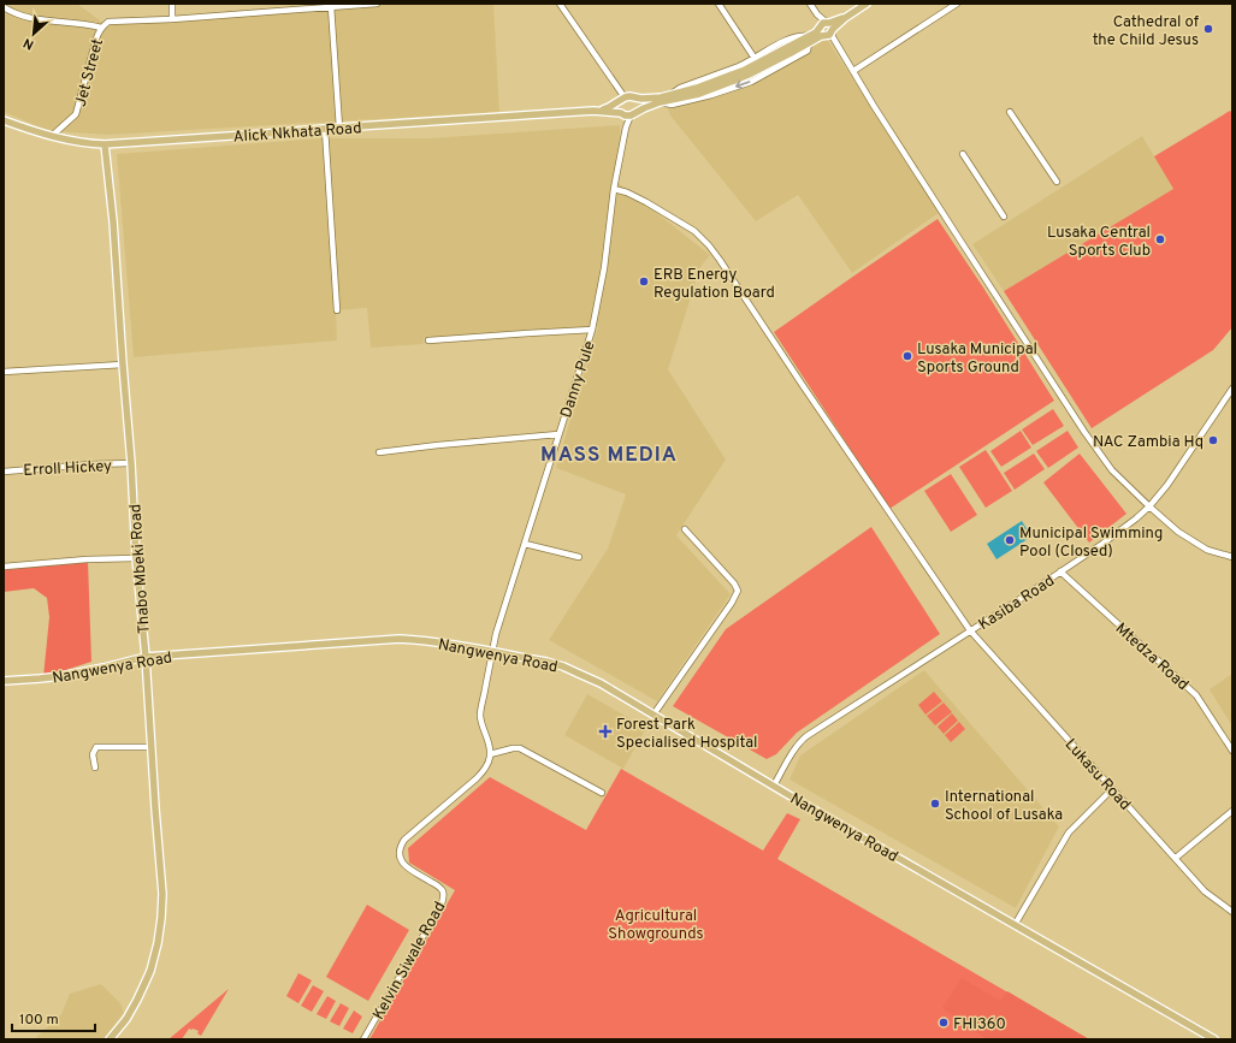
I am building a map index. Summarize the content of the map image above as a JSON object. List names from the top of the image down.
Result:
{
  "streets": {
    "main road": ["Alick Nkhata Road", "Thabo Mbeki Road", "Nangwenya Road"],
    "street": [
      "Jet Street",
      "Danny Pule",
      "Erroll Hickey",
      "Kasiba Road",
      "Mtedza Road",
      "Lukasu Road",
      "Kelvin Siwale Road"
    ]
  },
  "crossings": [
    ["Jet Street", "Alick Nkhata Road"],
    ["Alick Nkhata Road", "Danny Pule"],
    ["Alick Nkhata Road", "Thabo Mbeki Road"],
    ["Danny Pule", "Nangwenya Road"],
    ["Danny Pule", "Lukasu Road"],
    ["Erroll Hickey", "Thabo Mbeki Road"],
    ["Thabo Mbeki Road", "Nangwenya Road"],
    ["Kasiba Road", "Nangwenya Road"],
    ["Kasiba Road", "Mtedza Road"],
    ["Kasiba Road", "Lukasu Road"]
  ],
  "districts": ["MASS MEDIA"],
  "parks": ["Agricultural Showgrounds"],
  "places": {
    "other": [
      "Cathedral of the Child Jesus",
      "Lusaka Central Sports Club",
      "ERB Energy Regulation Board",
      "Lusaka Municipal Sports Ground",
      "NAC Zambia Hq",
      "Municipal Swimming Pool (Closed)",
      "International School of Lusaka",
      "FHI360"
    ],
    "health": ["Forest Park Specialised Hospital"]
  },
  "scale_bar": "100 m",
  "north": "bottom left"
}
